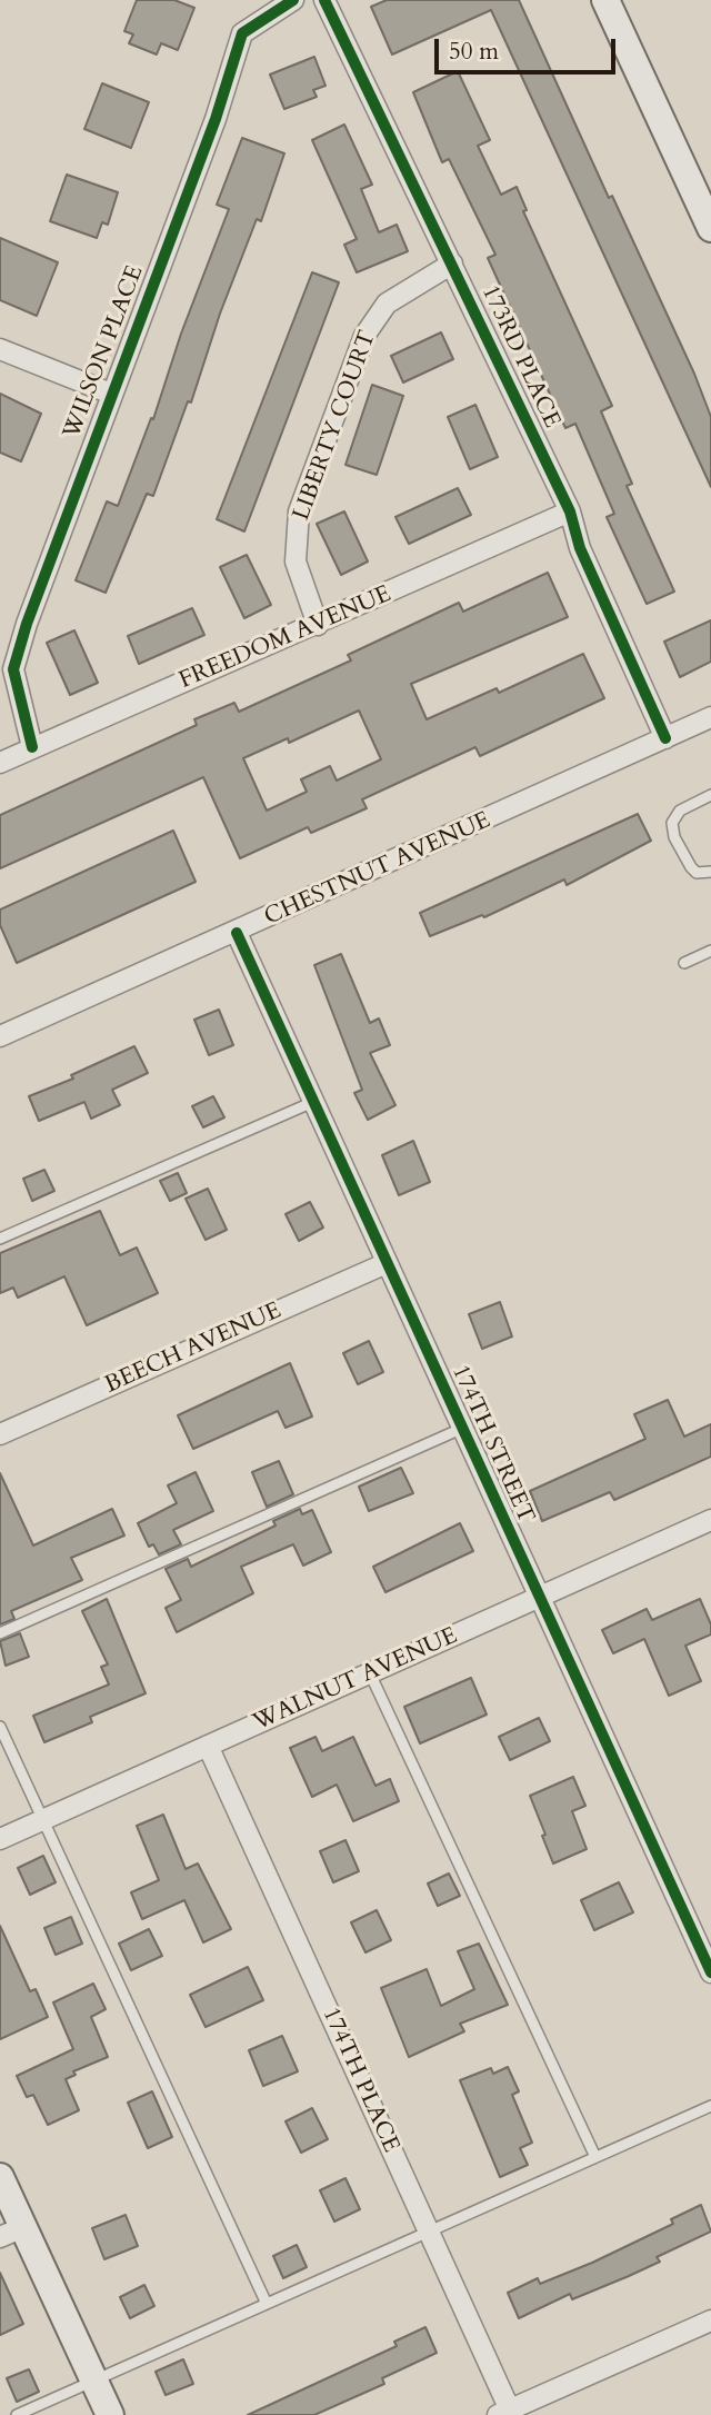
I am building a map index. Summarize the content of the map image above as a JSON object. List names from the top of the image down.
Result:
{
  "streets": {
    "street": [
      "WILSON PLACE",
      "173RD PLACE",
      "LIBERTY COURT",
      "FREEDOM AVENUE",
      "CHESTNUT AVENUE",
      "BEECH AVENUE",
      "174TH STREET",
      "WALNUT AVENUE",
      "174TH PLACE"
    ]
  },
  "crossings": [
    ["WILSON PLACE", "FREEDOM AVENUE"],
    ["173RD PLACE", "LIBERTY COURT"],
    ["173RD PLACE", "FREEDOM AVENUE"],
    ["173RD PLACE", "CHESTNUT AVENUE"],
    ["LIBERTY COURT", "FREEDOM AVENUE"],
    ["CHESTNUT AVENUE", "174TH STREET"],
    ["BEECH AVENUE", "174TH STREET"],
    ["174TH STREET", "WALNUT AVENUE"],
    ["WALNUT AVENUE", "174TH PLACE"]
  ],
  "scale_bar": "50 m"
}
